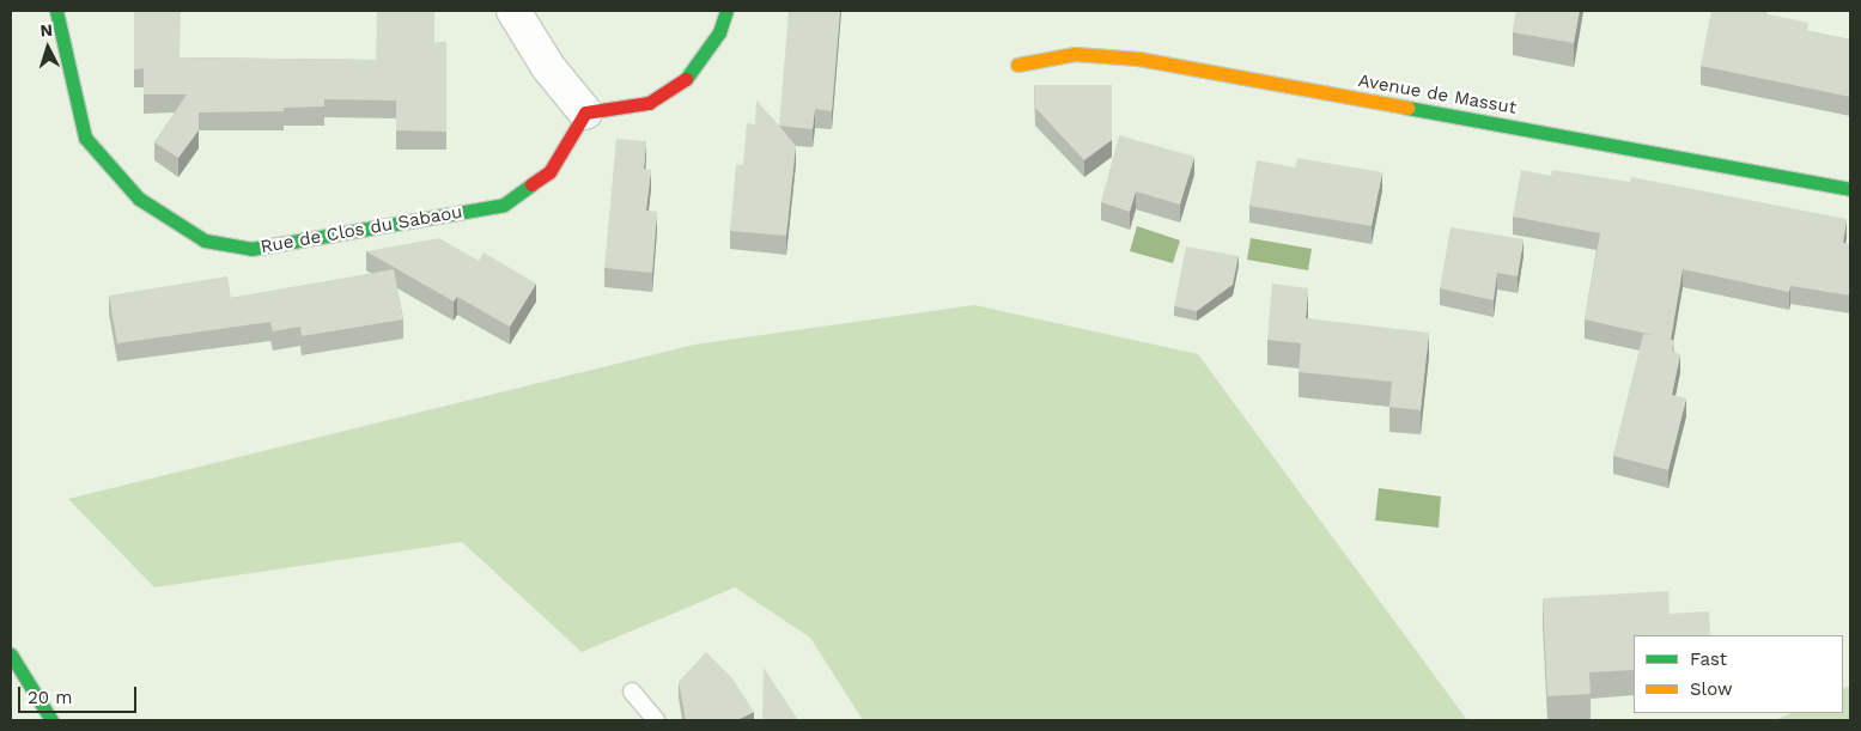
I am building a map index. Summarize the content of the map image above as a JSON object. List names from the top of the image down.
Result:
{
  "streets": {
    "street": ["Avenue de Massut", "Rue de Clos du Sabaou"]
  },
  "legend": ["Fast", "Slow"],
  "scale_bar": "20 m",
  "north": "top"
}
